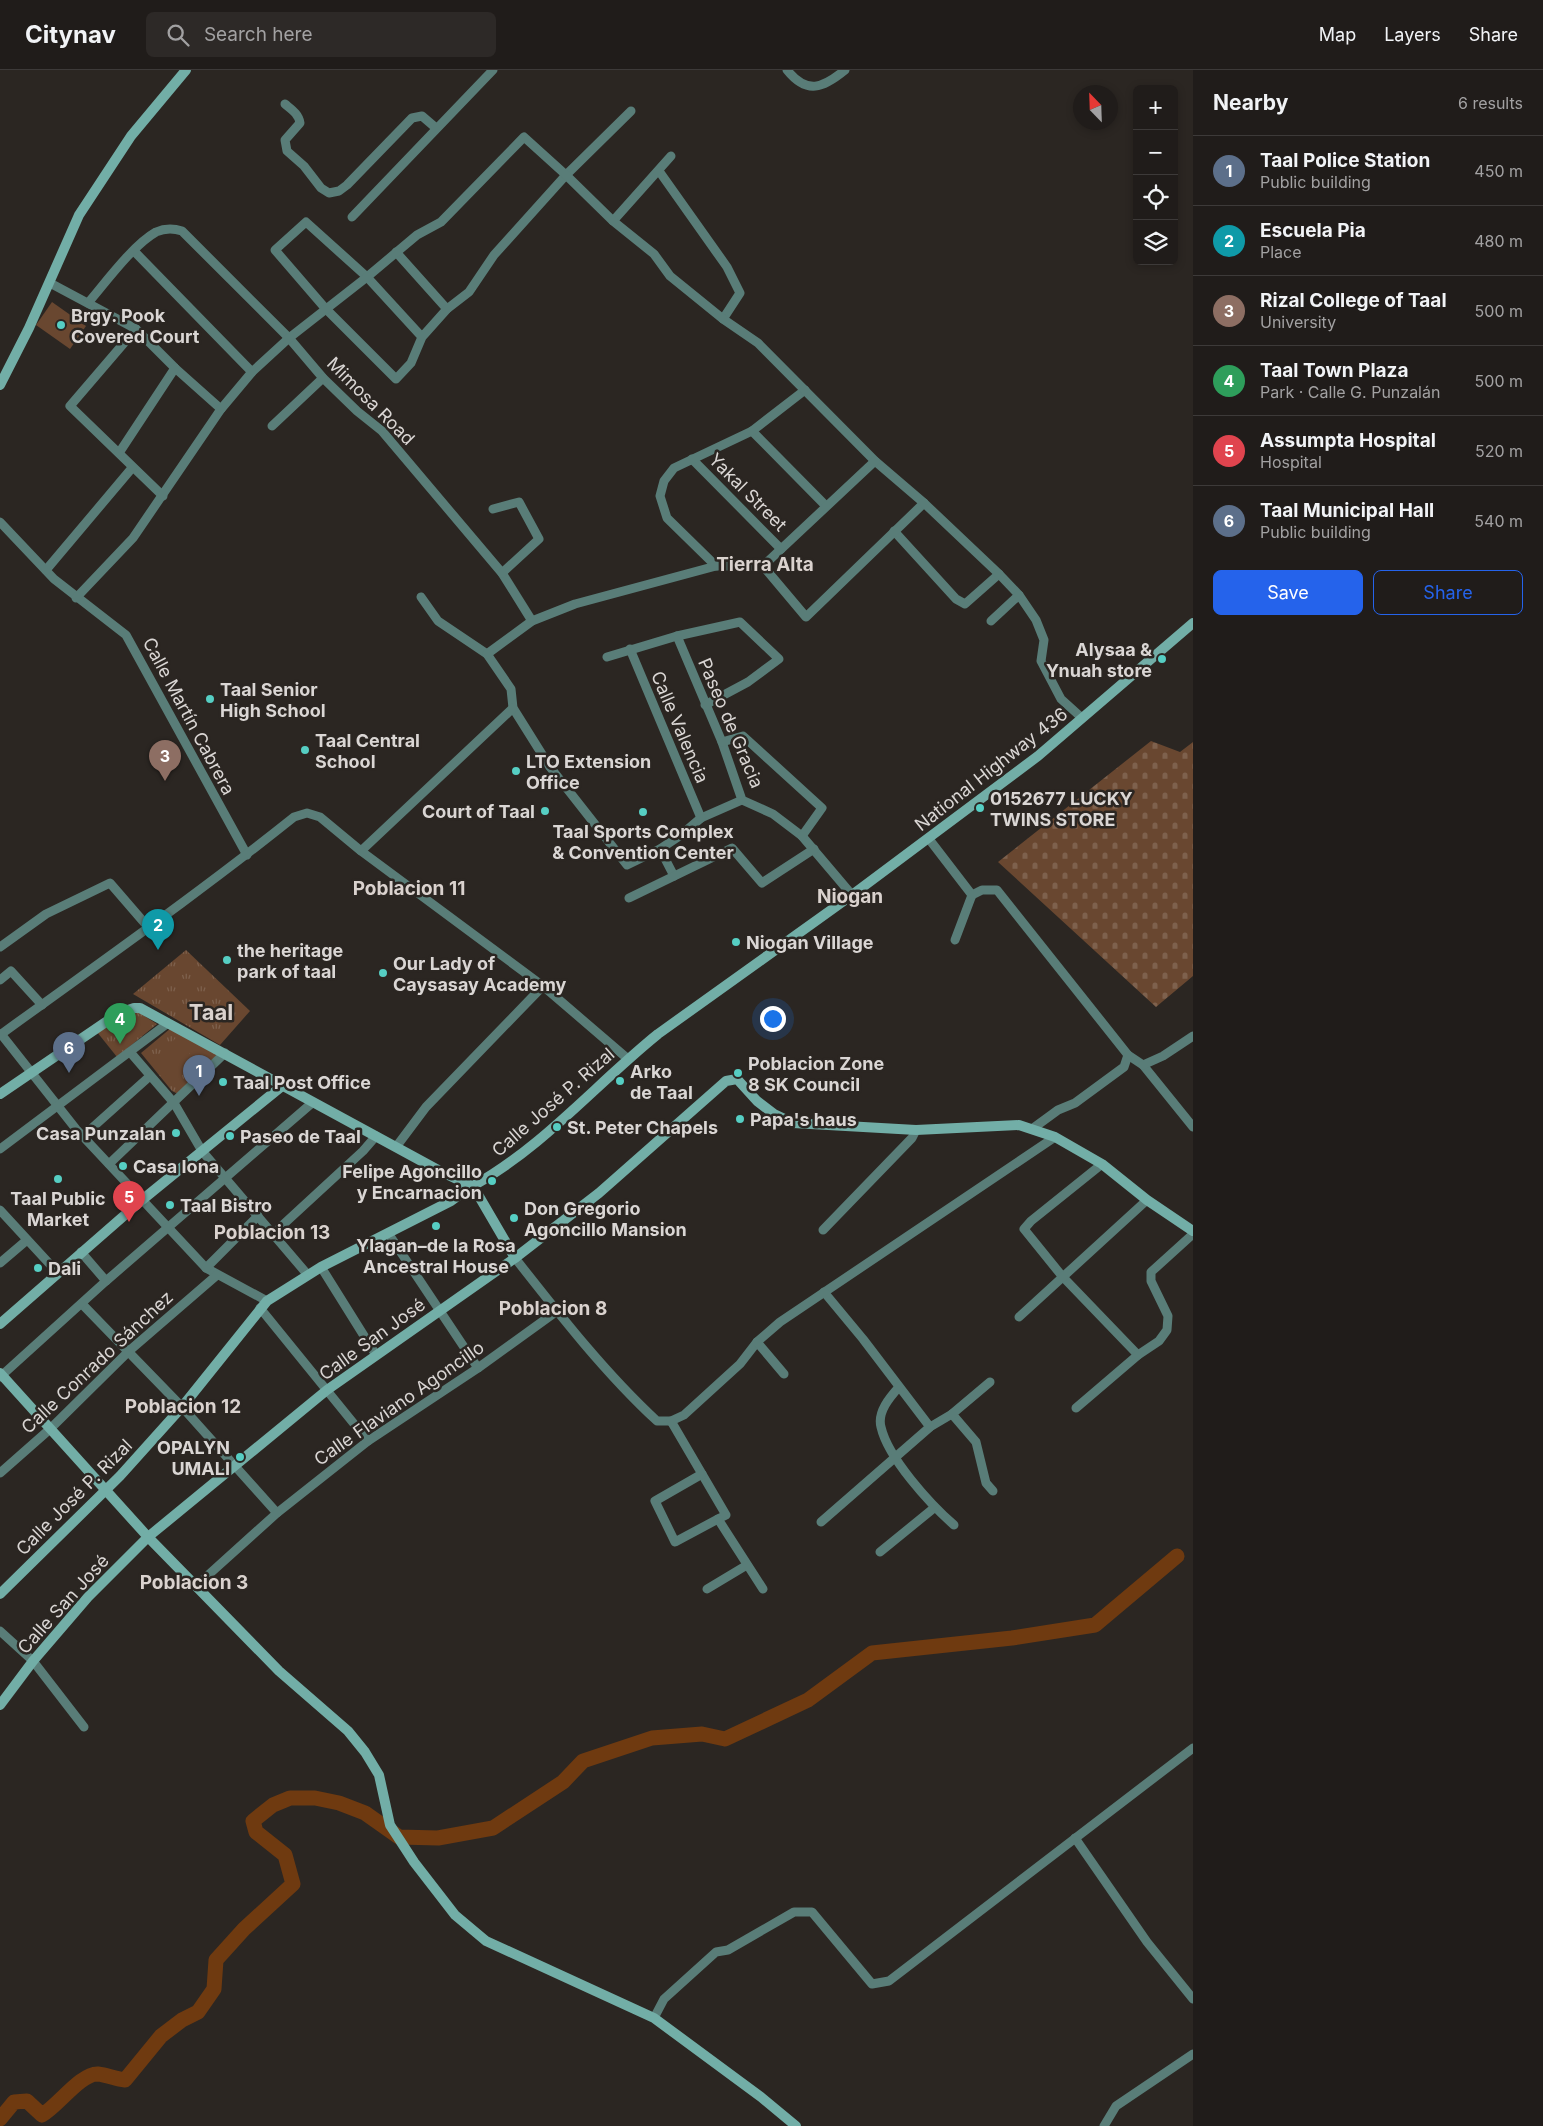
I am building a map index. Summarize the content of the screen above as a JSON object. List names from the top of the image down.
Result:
{
  "streets": {
    "street": [
      "Mimosa Road",
      "Yakal Street",
      "Calle Martín Cabrera",
      "Paseo de Gracia",
      "Calle Valencia",
      "National Highway 436",
      "Calle José P. Rizal",
      "Calle San José",
      "Calle Conrado Sánchez",
      "Calle Flaviano Agoncillo"
    ]
  },
  "crossings": [
    ["Paseo de Gracia", "National Highway 436"],
    ["National Highway 436", "Calle José P. Rizal"]
  ],
  "districts": [
    "Tierra Alta",
    "Poblacion 11",
    "Niogan",
    "Taal",
    "Poblacion 13",
    "Poblacion 8",
    "Poblacion 12",
    "Poblacion 3"
  ],
  "places": [
    "Brgy. Pook Covered Court",
    "Alysaa & Ynuah store",
    "Taal Senior High School",
    "Taal Central School",
    "LTO Extension Office",
    "0152677 LUCKY TWINS STORE",
    "Court of Taal",
    "Taal Sports Complex & Convention Center",
    "Niogan Village",
    "the heritage park of taal",
    "Our Lady of Caysasay Academy",
    "Poblacion Zone 8 SK Council",
    "Arko de Taal",
    "Taal Post Office",
    "Papa's haus",
    "St. Peter Chapels",
    "Casa Punzalan",
    "Paseo de Taal",
    "Casa Iona",
    "Taal Public Market",
    "Felipe Agoncillo y Encarnacion",
    "Taal Bistro",
    "Don Gregorio Agoncillo Mansion",
    "Ylagan–de la Rosa Ancestral House",
    "Dali",
    "OPALYN UMALI"
  ],
  "north": "top left",
  "page": {
    "header": "Citynav",
    "search": "Search here",
    "nav": ["Map", "Layers", "Share"],
    "heading": ["Nearby", "6 results"],
    "map_buttons": ["+", "−"],
    "list": [
      {
        "mark": "1",
        "name": "Taal Police Station",
        "note": "Public building",
        "value": "450 m"
      },
      {
        "mark": "2",
        "name": "Escuela Pia",
        "note": "Place",
        "value": "480 m"
      },
      {
        "mark": "3",
        "name": "Rizal College of Taal",
        "note": "University",
        "value": "500 m"
      },
      {
        "mark": "4",
        "name": "Taal Town Plaza",
        "note": "Park · Calle G. Punzalán",
        "value": "500 m"
      },
      {
        "mark": "5",
        "name": "Assumpta Hospital",
        "note": "Hospital",
        "value": "520 m"
      },
      {
        "mark": "6",
        "name": "Taal Municipal Hall",
        "note": "Public building",
        "value": "540 m"
      }
    ],
    "buttons": ["Save", "Share"],
    "pins": [
      "3",
      "2",
      "4",
      "6",
      "1",
      "5"
    ]
  }
}
